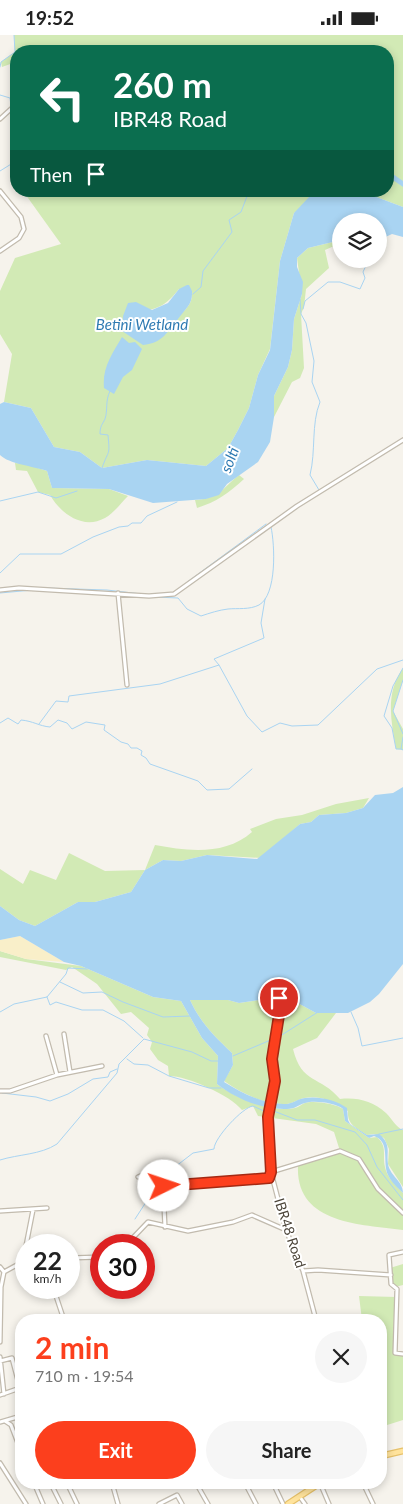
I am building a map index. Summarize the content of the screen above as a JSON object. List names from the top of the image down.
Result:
{
  "streets": {
    "street": ["IBR48 Road"]
  },
  "water": ["Betini Wetland", "solti"],
  "page": {
    "status": "19:52",
    "turn": ["260 m", "IBR48 Road"],
    "then": "Then",
    "speed": "22 km/h",
    "limit": "30",
    "heading": ["2 min", "710 m · 19:54"],
    "buttons": ["Exit", "Share"]
  }
}
